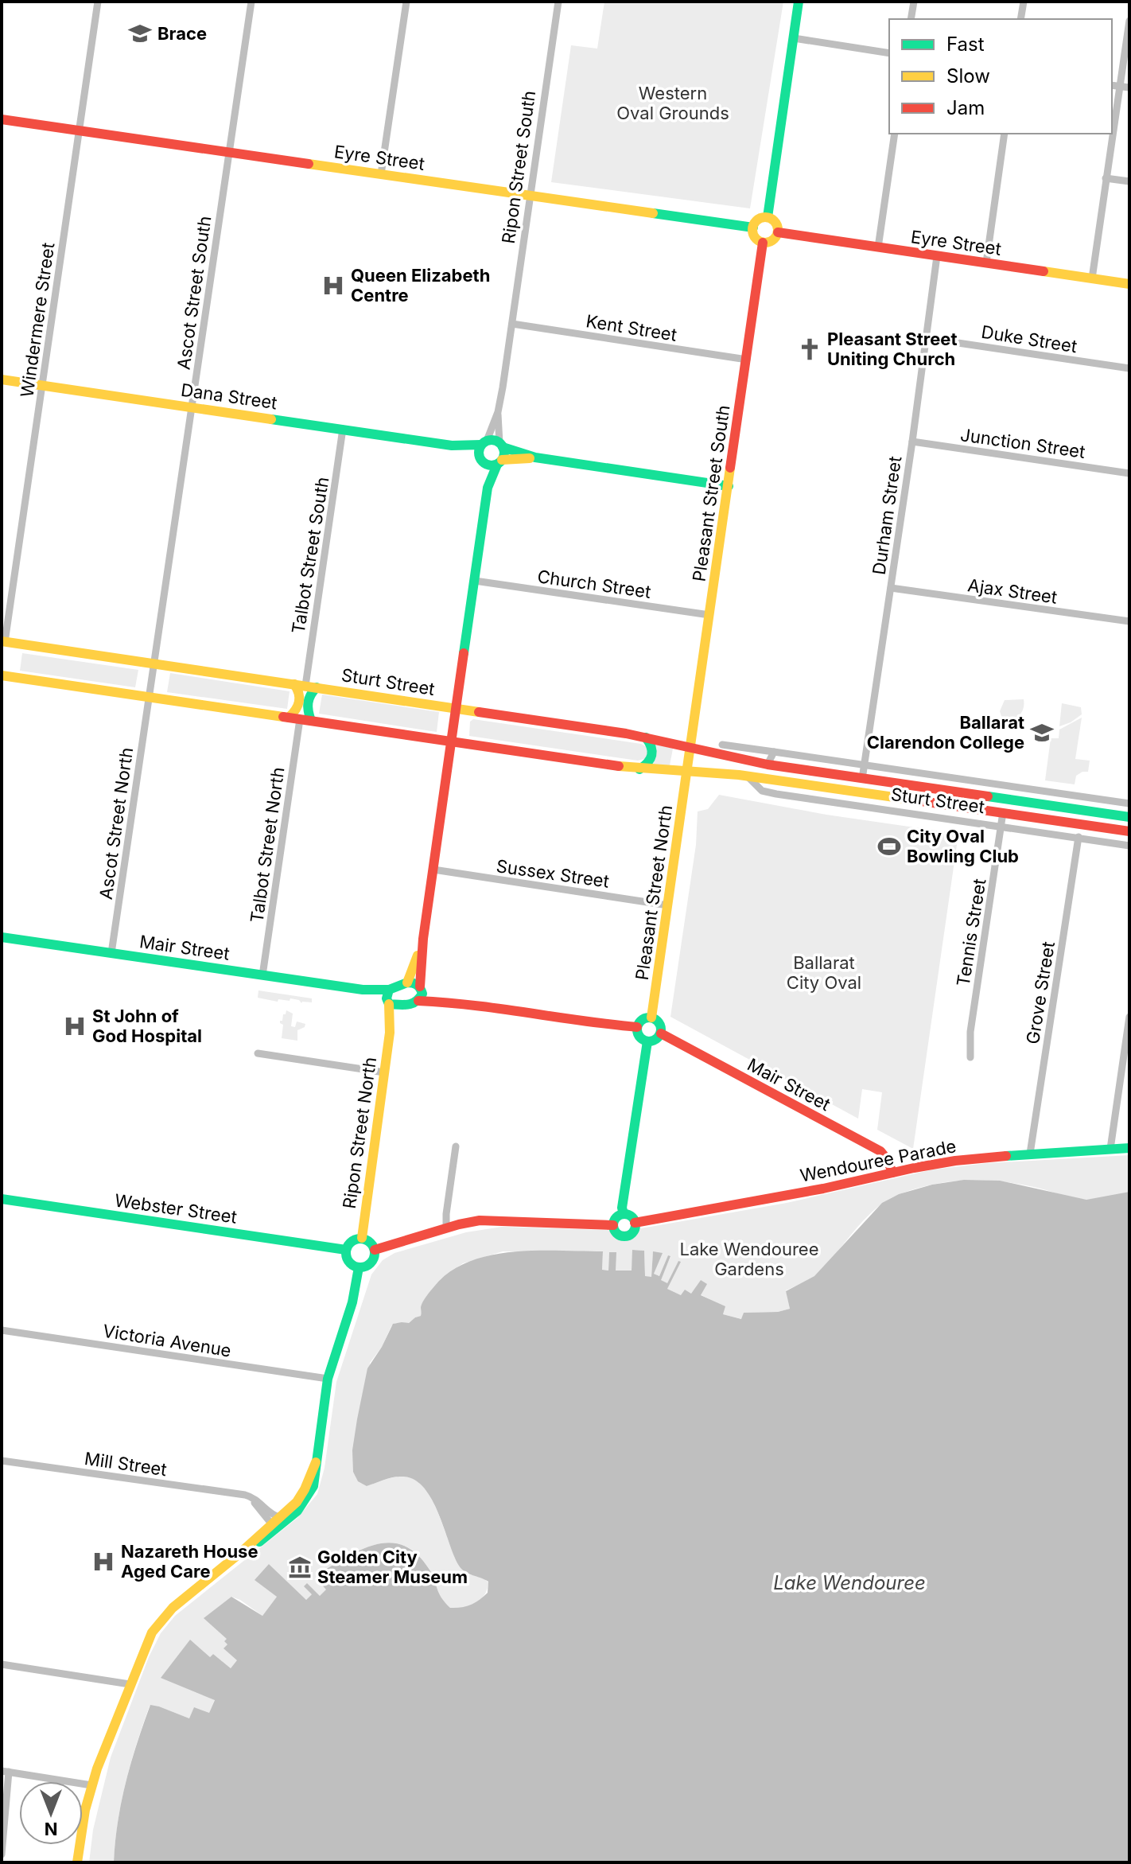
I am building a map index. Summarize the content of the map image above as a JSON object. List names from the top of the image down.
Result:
{
  "streets": {
    "street": [
      "Eyre Street",
      "Ripon Street South",
      "Ascot Street South",
      "Windermere Street",
      "Kent Street",
      "Duke Street",
      "Dana Street",
      "Junction Street",
      "Pleasant Street South",
      "Durham Street",
      "Talbot Street South",
      "Church Street",
      "Ajax Street",
      "Sturt Street",
      "Ascot Street North",
      "Talbot Street North",
      "Sussex Street",
      "Pleasant Street North",
      "Tennis Street",
      "Mair Street",
      "Grove Street",
      "Ripon Street North",
      "Wendouree Parade",
      "Webster Street",
      "Victoria Avenue",
      "Mill Street"
    ]
  },
  "crossings": [
    ["Eyre Street", "Ripon Street South"],
    ["Eyre Street", "Ascot Street South"],
    ["Eyre Street", "Windermere Street"],
    ["Eyre Street", "Pleasant Street South"],
    ["Eyre Street", "Durham Street"],
    ["Ripon Street South", "Kent Street"],
    ["Ripon Street South", "Dana Street"],
    ["Ascot Street South", "Dana Street"],
    ["Ascot Street South", "Sturt Street"],
    ["Ascot Street South", "Ascot Street North"],
    ["Windermere Street", "Dana Street"],
    ["Windermere Street", "Sturt Street"],
    ["Kent Street", "Pleasant Street South"],
    ["Duke Street", "Durham Street"],
    ["Dana Street", "Talbot Street South"],
    ["Junction Street", "Durham Street"],
    ["Pleasant Street South", "Church Street"],
    ["Pleasant Street South", "Sturt Street"],
    ["Pleasant Street South", "Pleasant Street North"],
    ["Durham Street", "Ajax Street"],
    ["Durham Street", "Sturt Street"],
    ["Talbot Street South", "Sturt Street"],
    ["Sturt Street", "Ascot Street North"],
    ["Sturt Street", "Talbot Street North"],
    ["Sturt Street", "Pleasant Street North"],
    ["Sturt Street", "Tennis Street"],
    ["Sturt Street", "Grove Street"],
    ["Ascot Street North", "Mair Street"],
    ["Talbot Street North", "Mair Street"],
    ["Sussex Street", "Pleasant Street North"],
    ["Pleasant Street North", "Mair Street"],
    ["Mair Street", "Ripon Street North"],
    ["Mair Street", "Wendouree Parade"],
    ["Grove Street", "Wendouree Parade"],
    ["Ripon Street North", "Webster Street"]
  ],
  "water": ["Lake Wendouree"],
  "parks": ["Western Oval Grounds", "Ballarat City Oval", "Lake Wendouree Gardens"],
  "places": {
    "school or university": ["Brace", "Ballarat Clarendon College"],
    "hospital": ["Queen Elizabeth Centre", "St John of God Hospital", "Nazareth House Aged Care"],
    "church": ["Pleasant Street Uniting Church"],
    "sports": ["City Oval Bowling Club"],
    "museum": ["Golden City Steamer Museum"]
  },
  "legend": ["Fast", "Slow", "Jam"],
  "north": "bottom"
}
